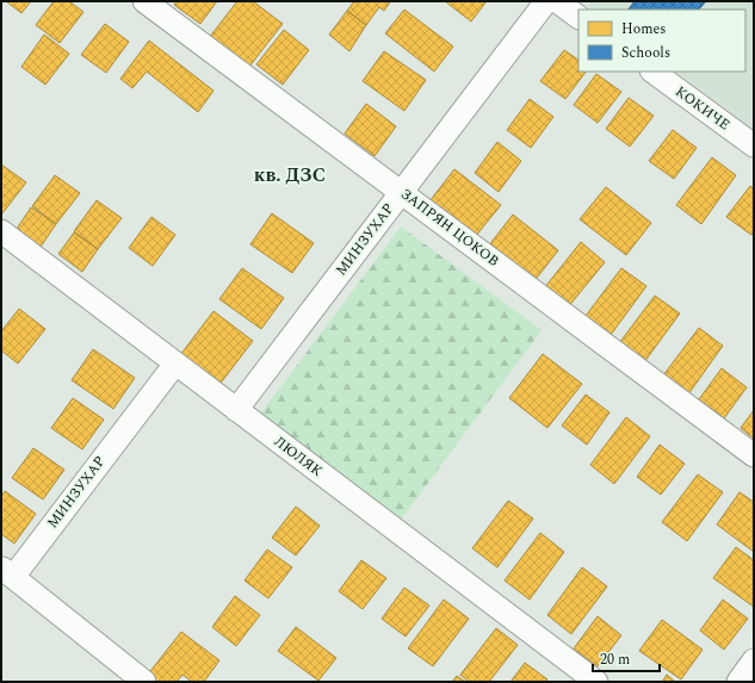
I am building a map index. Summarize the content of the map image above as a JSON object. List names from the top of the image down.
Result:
{
  "streets": {
    "street": [
      "КОКИЧЕ",
      "ЗАПРЯН ЦОКОВ",
      "МИНЗУХАР",
      "ЛЮЛЯК"
    ]
  },
  "crossings": [
    ["ЗАПРЯН ЦОКОВ", "МИНЗУХАР"],
    ["МИНЗУХАР", "ЛЮЛЯК"]
  ],
  "districts": ["кв. ДЗС"],
  "legend": ["Homes", "Schools"],
  "scale_bar": "20 m"
}
